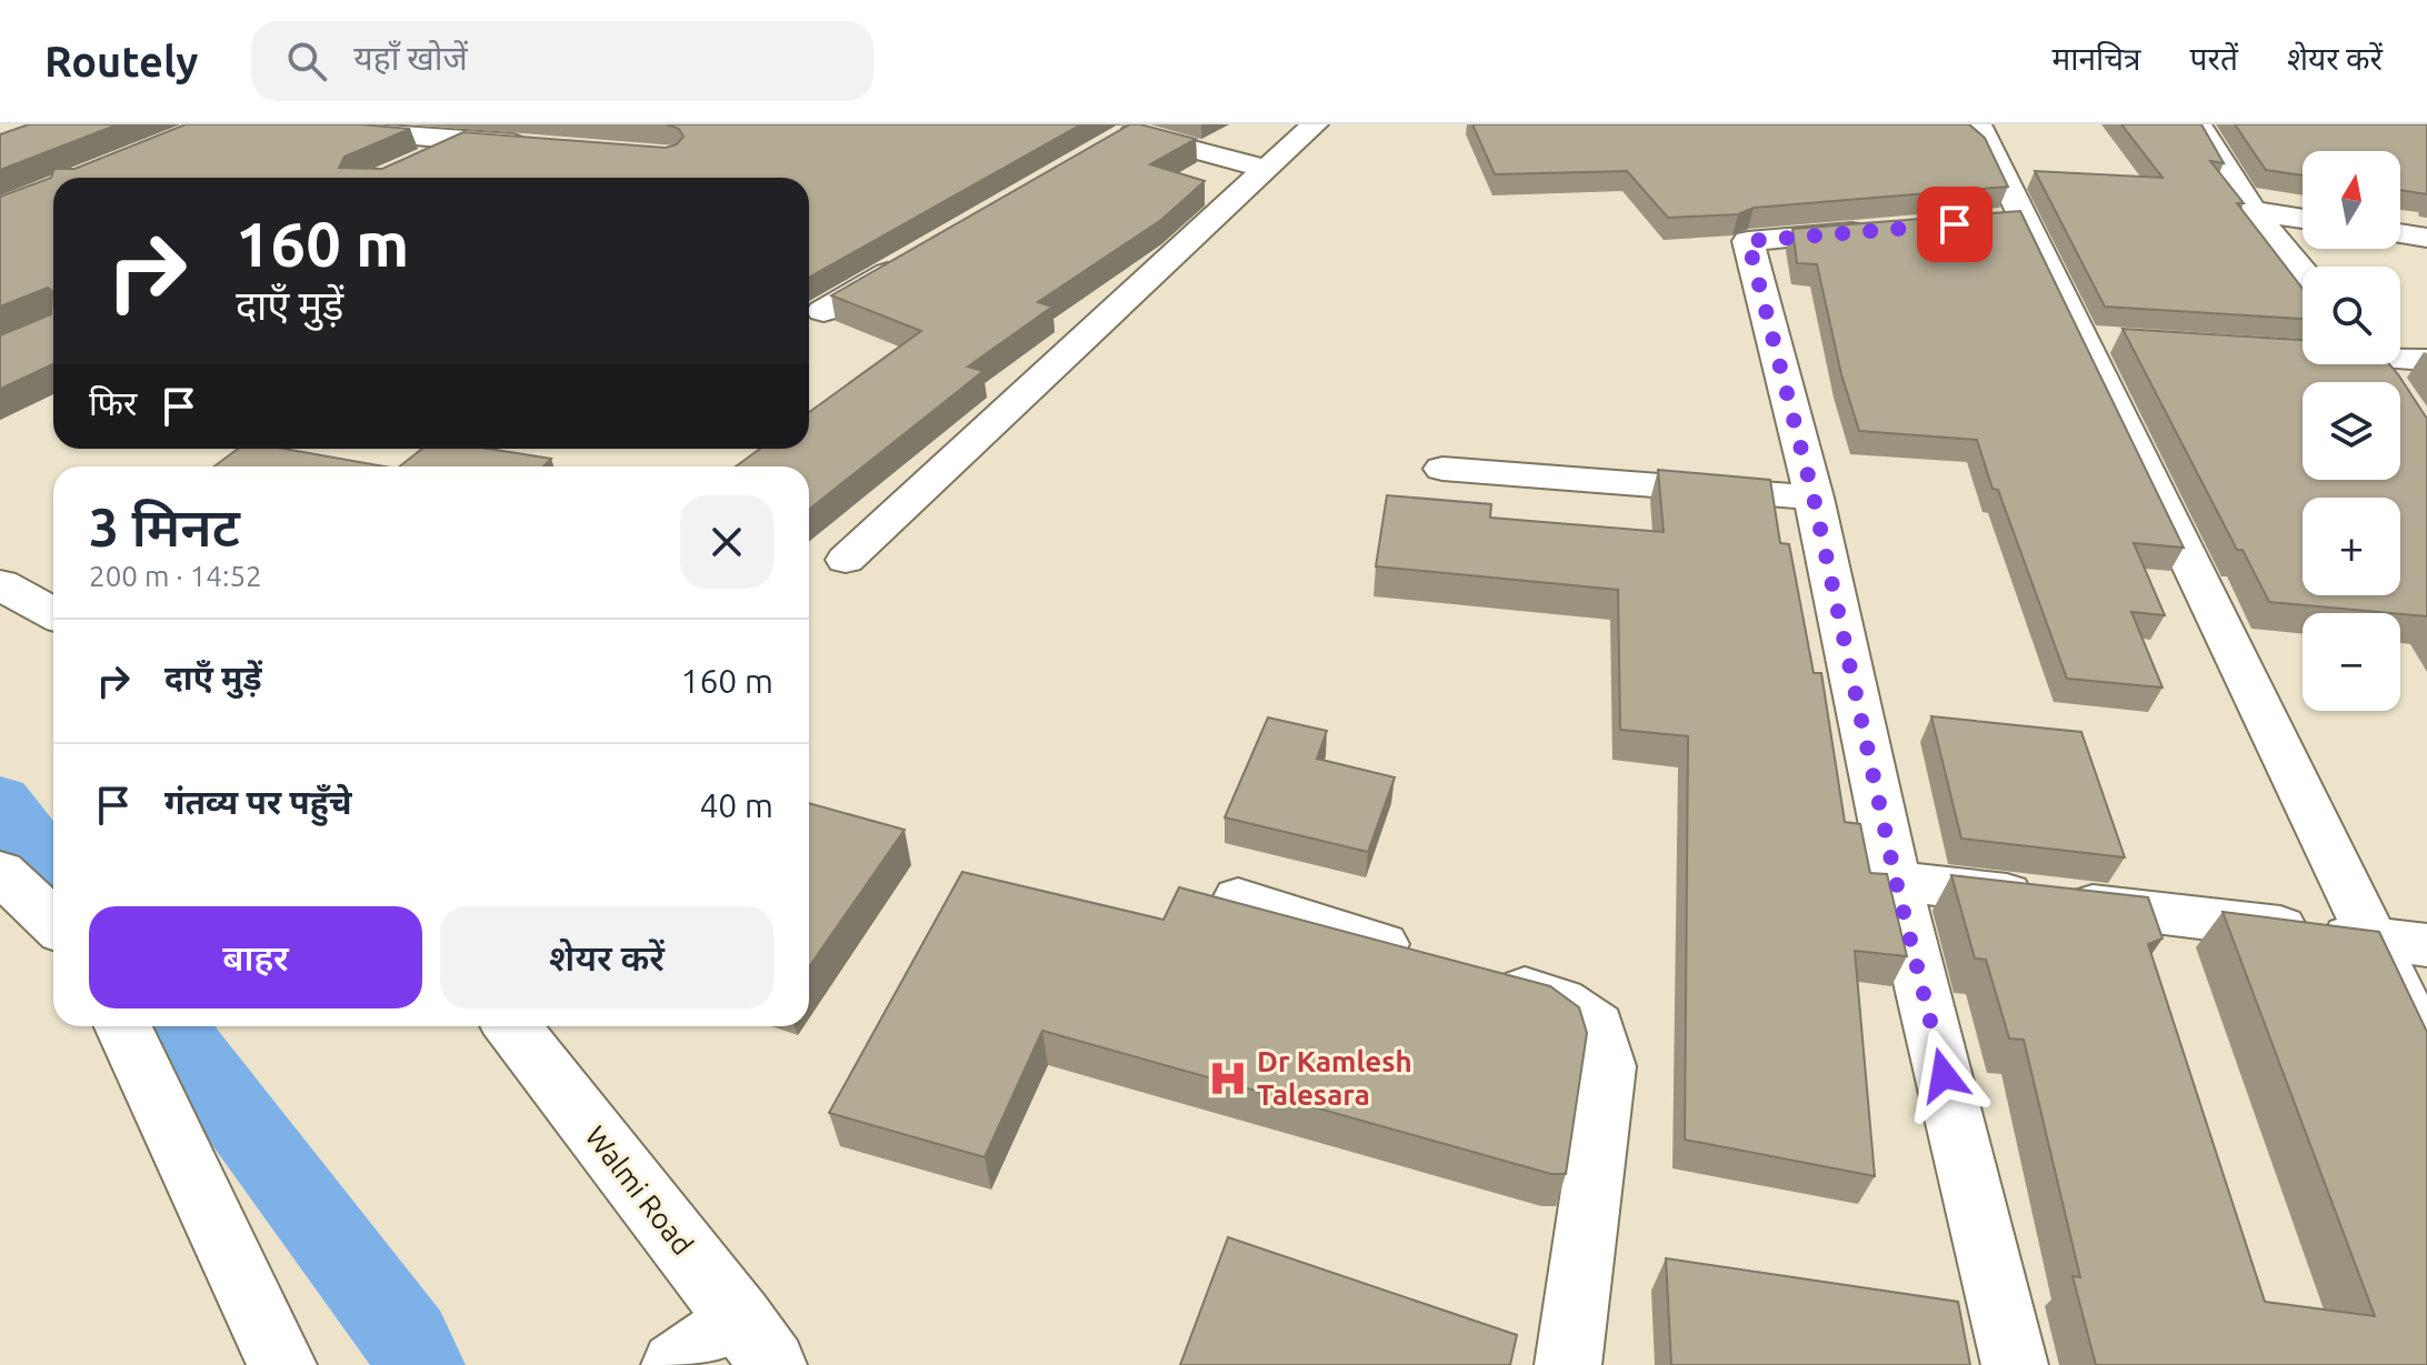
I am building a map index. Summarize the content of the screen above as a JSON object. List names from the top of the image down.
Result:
{
  "streets": {
    "street": ["Walmi Road"]
  },
  "places": {
    "hospital": ["Dr Kamlesh Talesara"]
  },
  "north": "top",
  "page": {
    "header": "Routely",
    "search": "यहाँ खोजें",
    "nav": ["मानचित्र", "परतें", "शेयर करें"],
    "map_buttons": ["+", "−"],
    "turn": ["160 m", "दाएँ मुड़ें"],
    "then": "फिर",
    "heading": ["3 मिनट", "200 m · 14:52"],
    "list": [
      {
        "name": "दाएँ मुड़ें",
        "value": "160 m"
      },
      {
        "name": "गंतव्य पर पहुँचे",
        "value": "40 m"
      }
    ],
    "buttons": ["बाहर", "शेयर करें"]
  }
}
